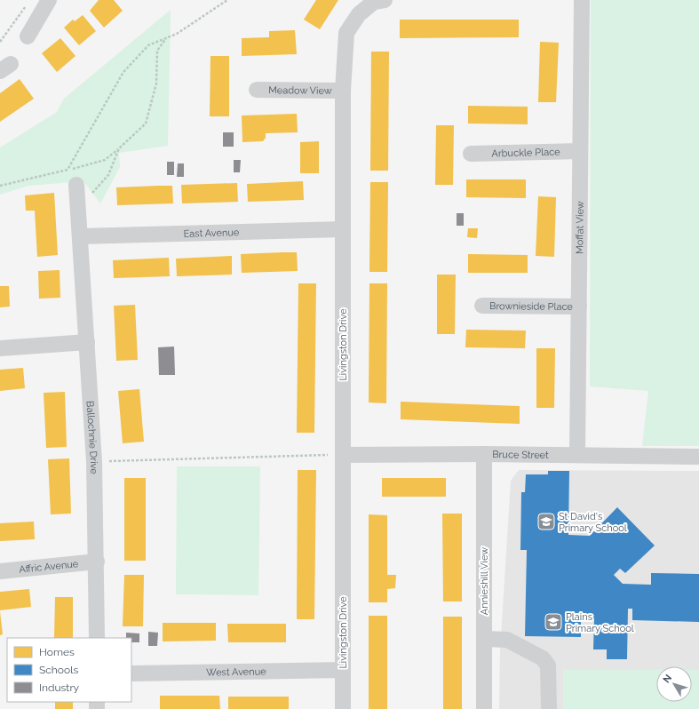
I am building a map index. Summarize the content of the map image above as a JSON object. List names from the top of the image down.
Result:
{
  "streets": {
    "street": [
      "Meadow View",
      "Arbuckle Place",
      "Moffat View",
      "East Avenue",
      "Brownieside Place",
      "Livingston Drive",
      "Ballochnie Drive",
      "Bruce Street",
      "Affric Avenue",
      "Annieshill View",
      "West Avenue"
    ]
  },
  "crossings": [
    ["Meadow View", "Livingston Drive"],
    ["Arbuckle Place", "Moffat View"],
    ["Moffat View", "Brownieside Place"],
    ["Moffat View", "Bruce Street"],
    ["East Avenue", "Livingston Drive"],
    ["East Avenue", "Ballochnie Drive"],
    ["Livingston Drive", "Bruce Street"],
    ["Livingston Drive", "West Avenue"],
    ["Ballochnie Drive", "Affric Avenue"],
    ["Bruce Street", "Annieshill View"]
  ],
  "places": {
    "school or university": ["St David's Primary School", "Plains Primary School"]
  },
  "legend": ["Homes", "Schools", "Industry"],
  "north": "top left"
}
